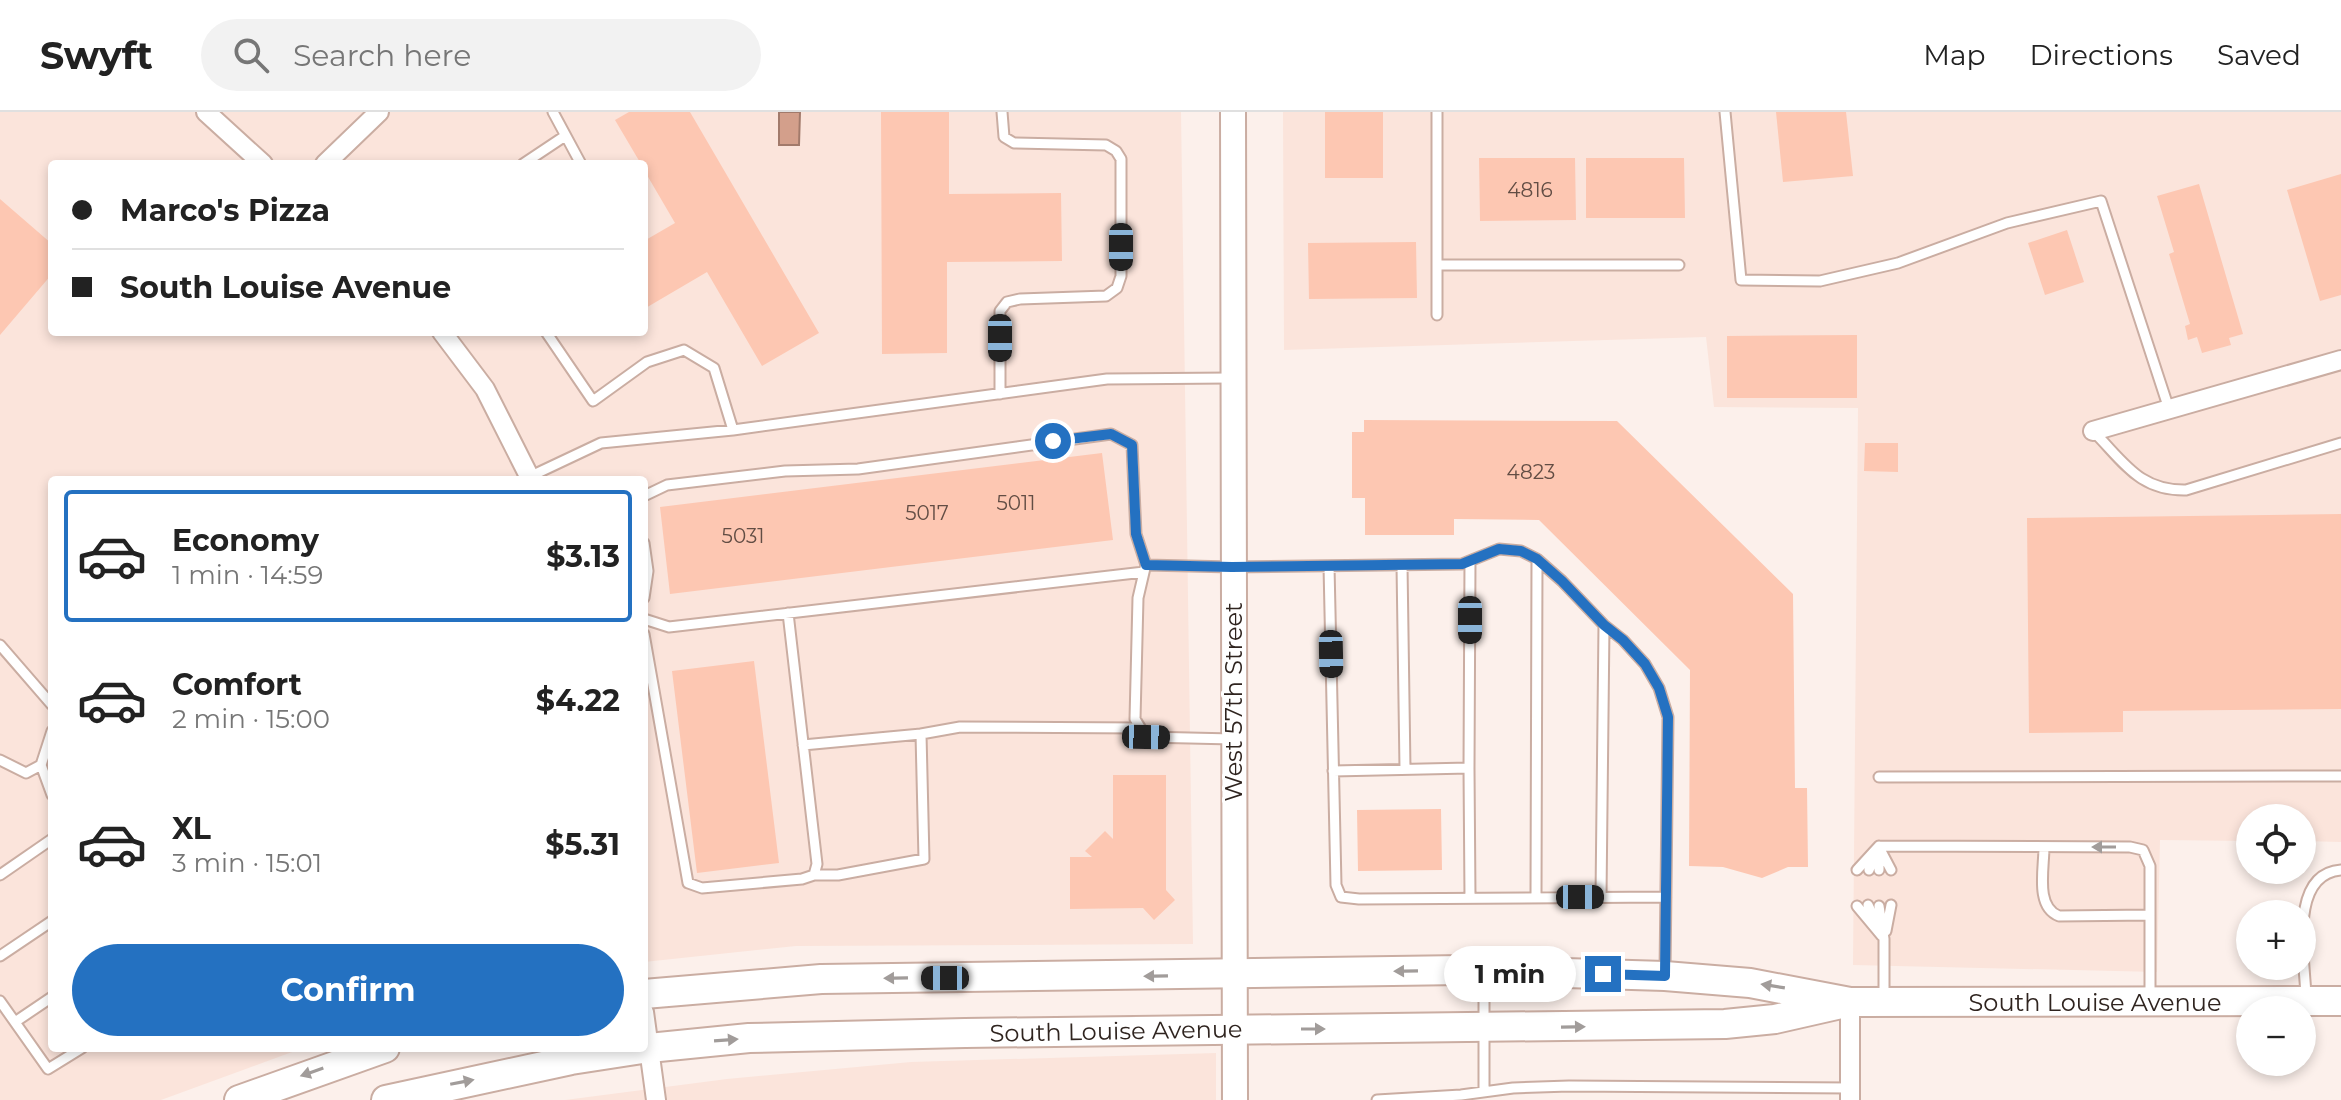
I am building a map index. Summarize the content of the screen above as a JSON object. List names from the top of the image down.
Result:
{
  "streets": {
    "main road": ["West 57th Street", "South Louise Avenue"]
  },
  "crossings": [
    ["West 57th Street", "South Louise Avenue"]
  ],
  "house_numbers": [
    "4816",
    "4823",
    "5011",
    "5017",
    "5031"
  ],
  "page": {
    "header": "Swyft",
    "search": "Search here",
    "nav": ["Map", "Directions", "Saved"],
    "banner": ["Marco's Pizza", "South Louise Avenue"],
    "list": [
      {
        "name": "Economy",
        "note": "1 min · 14:59",
        "value": "$3.13"
      },
      {
        "name": "Comfort",
        "note": "2 min · 15:00",
        "value": "$4.22"
      },
      {
        "name": "XL",
        "note": "3 min · 15:01",
        "value": "$5.31"
      }
    ],
    "map_buttons": ["+", "−"],
    "buttons": "Confirm",
    "bubble": "1 min"
  }
}
